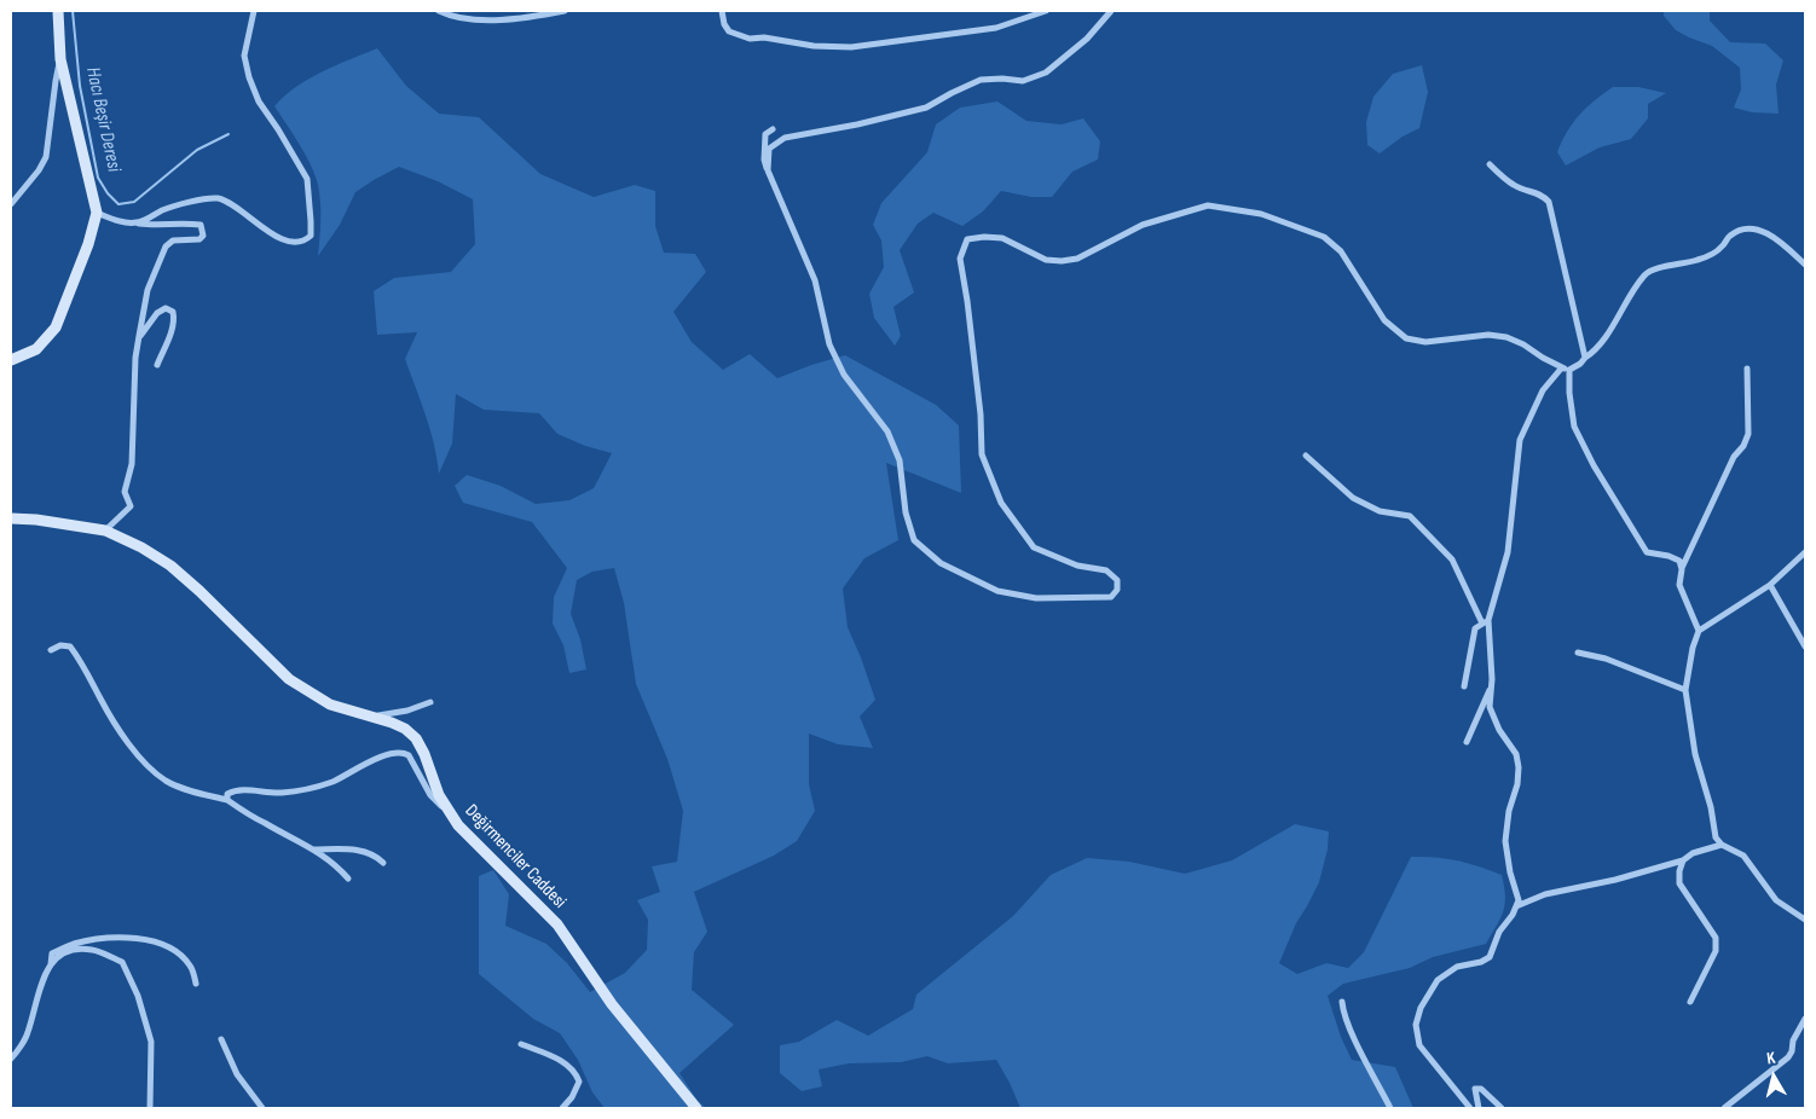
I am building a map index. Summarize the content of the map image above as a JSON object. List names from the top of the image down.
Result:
{
  "streets": {
    "main road": ["Değirmenciler Caddesi"]
  },
  "water": ["Hacı Beşir Deresi"],
  "north": "top"
}
